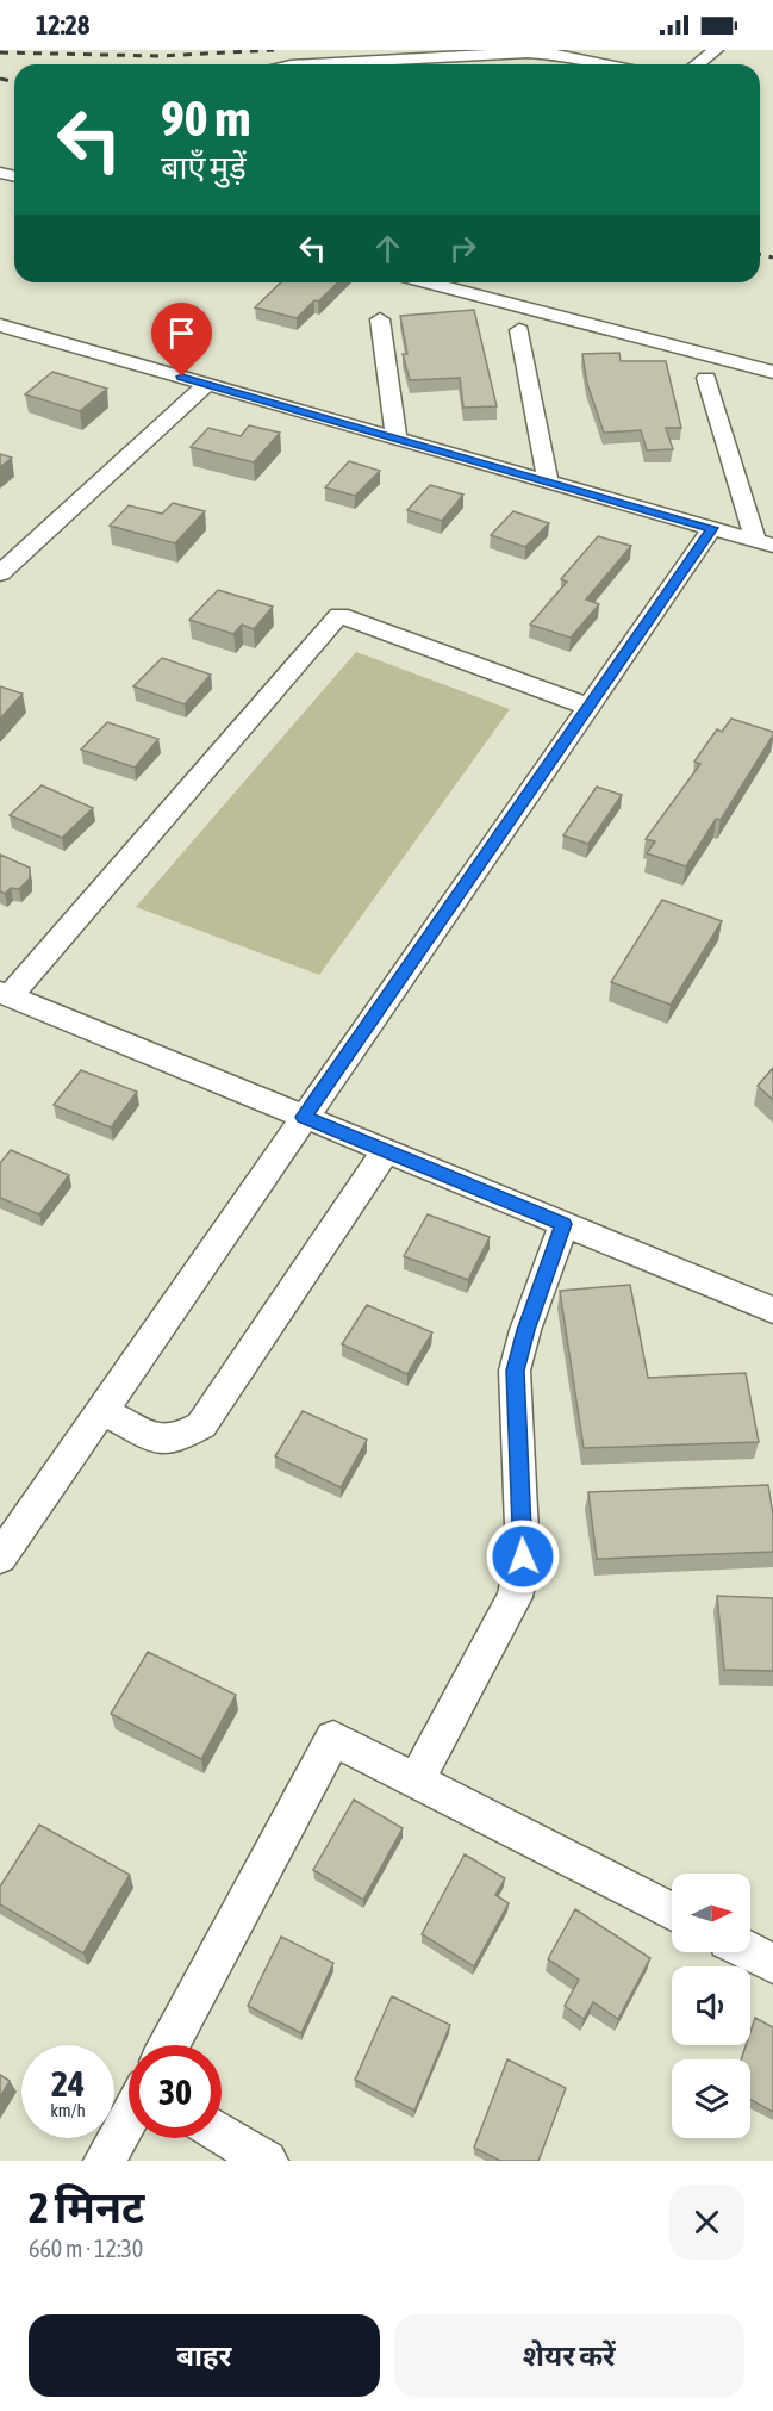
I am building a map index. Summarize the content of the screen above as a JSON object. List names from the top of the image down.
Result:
{
  "north": "right",
  "page": {
    "status": "12:28",
    "turn": ["90 m", "बाएँ मुड़ें"],
    "speed": "24 km/h",
    "limit": "30",
    "heading": ["2 मिनट", "660 m · 12:30"],
    "buttons": ["बाहर", "शेयर करें"]
  }
}
